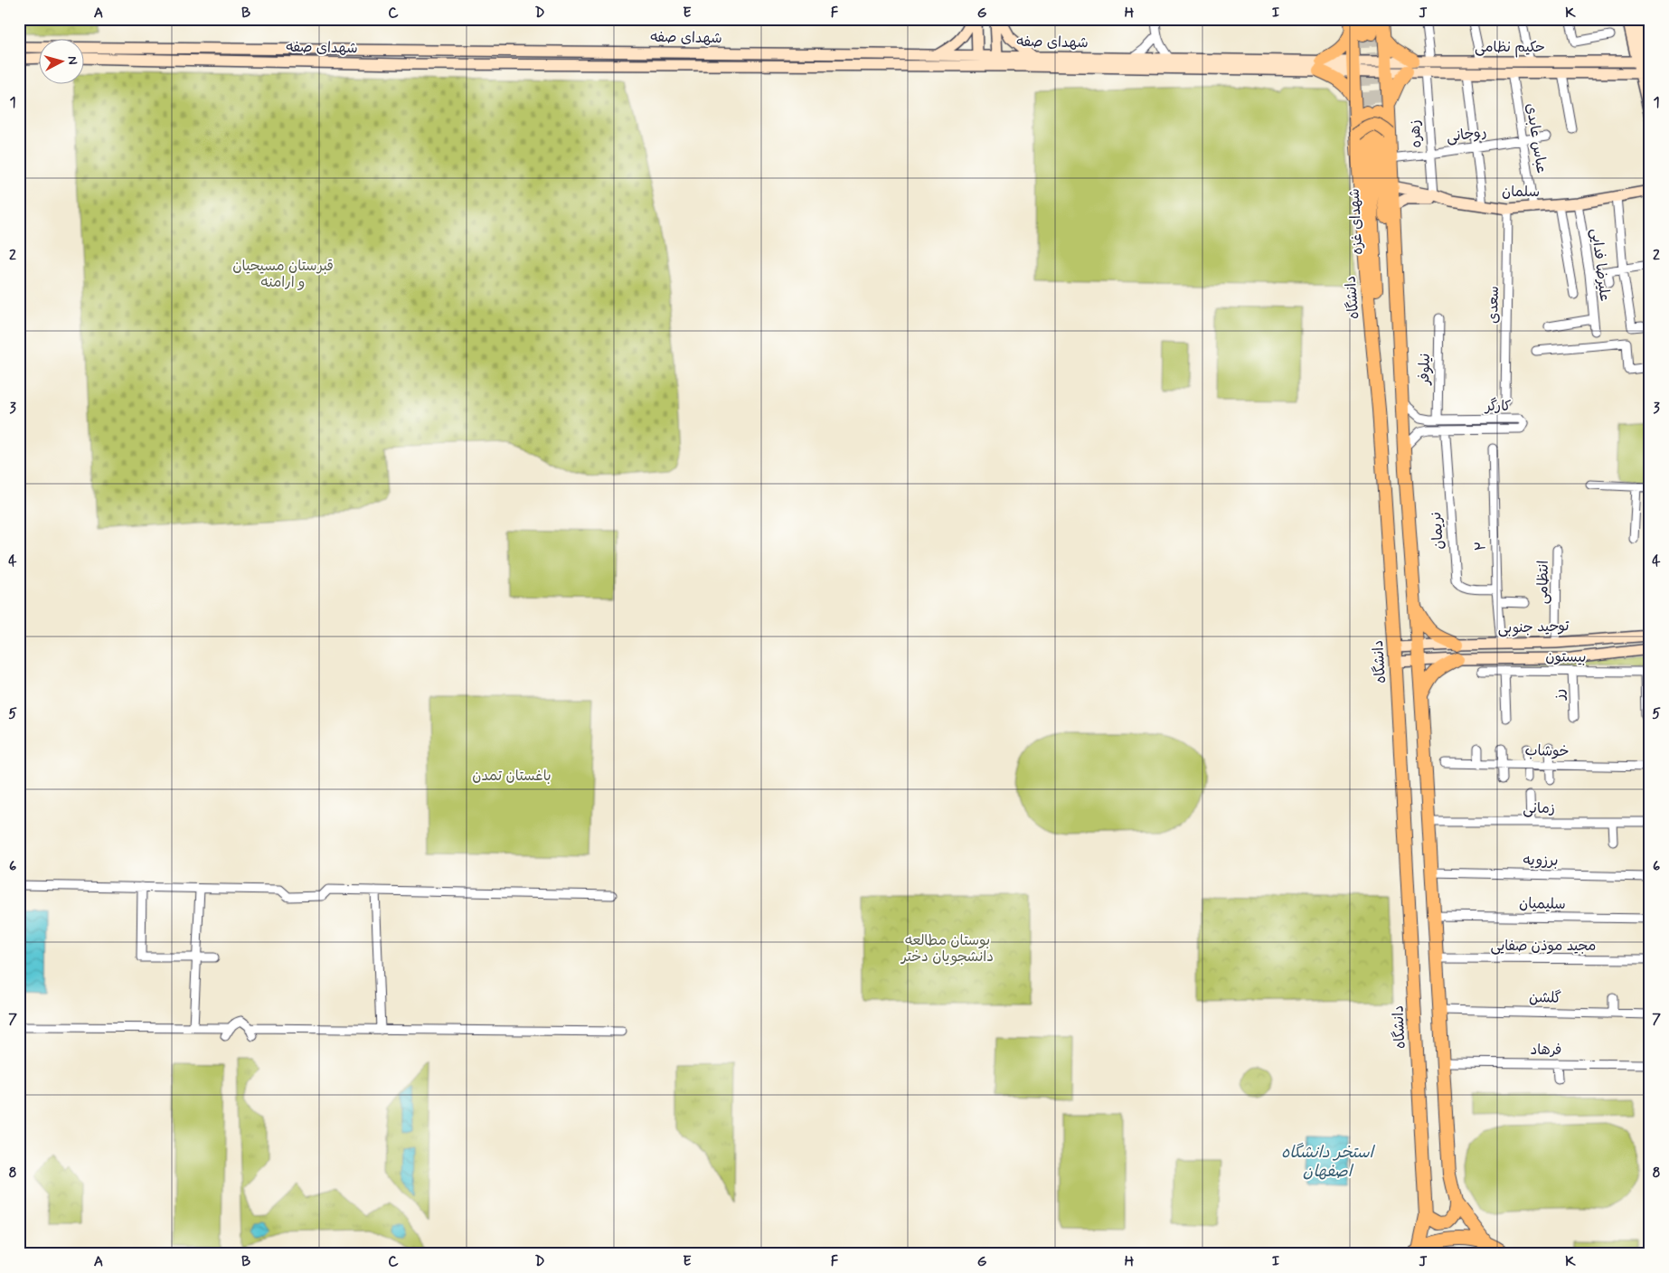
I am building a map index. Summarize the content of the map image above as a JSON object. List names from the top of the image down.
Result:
{
  "streets": {
    "main road": [
      "شهدای صفه",
      "حکیم نظامی",
      "سلمان",
      "شهدای غزه",
      "دانشگاه",
      "توحید جنوبی"
    ],
    "street": [
      "زهره",
      "روحانی",
      "عباس عابدی",
      "علیرضا فدایی",
      "سعدی",
      "نیلوفر",
      "کارگر",
      "نریمان",
      "۲",
      "انتظامی",
      "بیستون",
      "رز",
      "خوشاب",
      "زمانی",
      "برزویه",
      "سلیمیان",
      "مجید موذن صفایی",
      "گلشن",
      "فرهاد"
    ]
  },
  "crossings": [
    ["شهدای صفه", "حکیم نظامی"],
    ["شهدای صفه", "دانشگاه"],
    ["حکیم نظامی", "زهره"],
    ["حکیم نظامی", "عباس عابدی"],
    ["حکیم نظامی", "دانشگاه"],
    ["زهره", "روحانی"],
    ["زهره", "سلمان"],
    ["روحانی", "عباس عابدی"],
    ["عباس عابدی", "سلمان"],
    ["سلمان", "علیرضا فدایی"],
    ["سلمان", "سعدی"],
    ["شهدای غزه", "دانشگاه"],
    ["شهدای غزه", "کارگر"],
    ["دانشگاه", "توحید جنوبی"],
    ["نیلوفر", "کارگر"],
    ["نریمان", "۲"],
    ["۲", "توحید جنوبی"],
    ["انتظامی", "توحید جنوبی"],
    ["بیستون", "رز"]
  ],
  "water": ["استخر دانشگاه اصفهان"],
  "parks": ["قبرستان مسیحیان و ارامنه", "باغستان تمدن", "بوستان مطالعه دانشجویان دختر"],
  "north": "right",
  "grid": {
    "columns": [
      "A",
      "B",
      "C",
      "D",
      "E",
      "F",
      "G",
      "H",
      "I",
      "J",
      "K"
    ],
    "rows": [
      "1",
      "2",
      "3",
      "4",
      "5",
      "6",
      "7",
      "8"
    ]
  }
}
